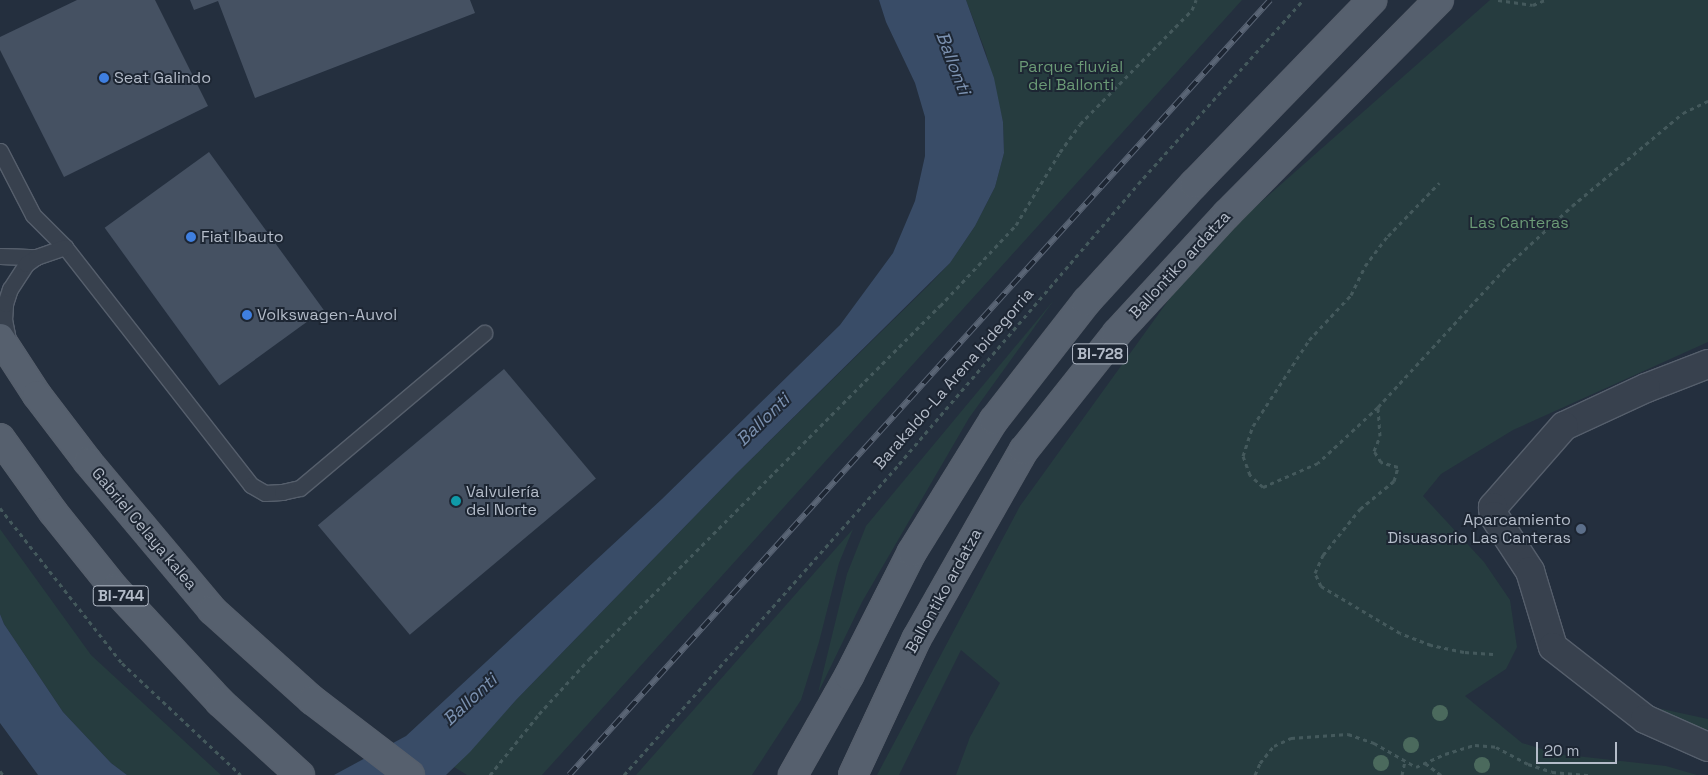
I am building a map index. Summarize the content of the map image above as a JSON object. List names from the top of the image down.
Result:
{
  "streets": {
    "main road": [
      "Ballontiko ardatza",
      "BI-728",
      "Gabriel Celaya kalea",
      "BI-744"
    ],
    "path": ["Barakaldo-La Arena bidegorria"]
  },
  "water": ["Ballonti"],
  "parks": ["Parque fluvial del Ballonti", "Las Canteras"],
  "places": [
    "Seat Galindo",
    "Fiat Ibauto",
    "Volkswagen-Auvol",
    "Valvulería del Norte",
    "Aparcamiento Disuasorio Las Canteras"
  ],
  "scale_bar": "20 m"
}
